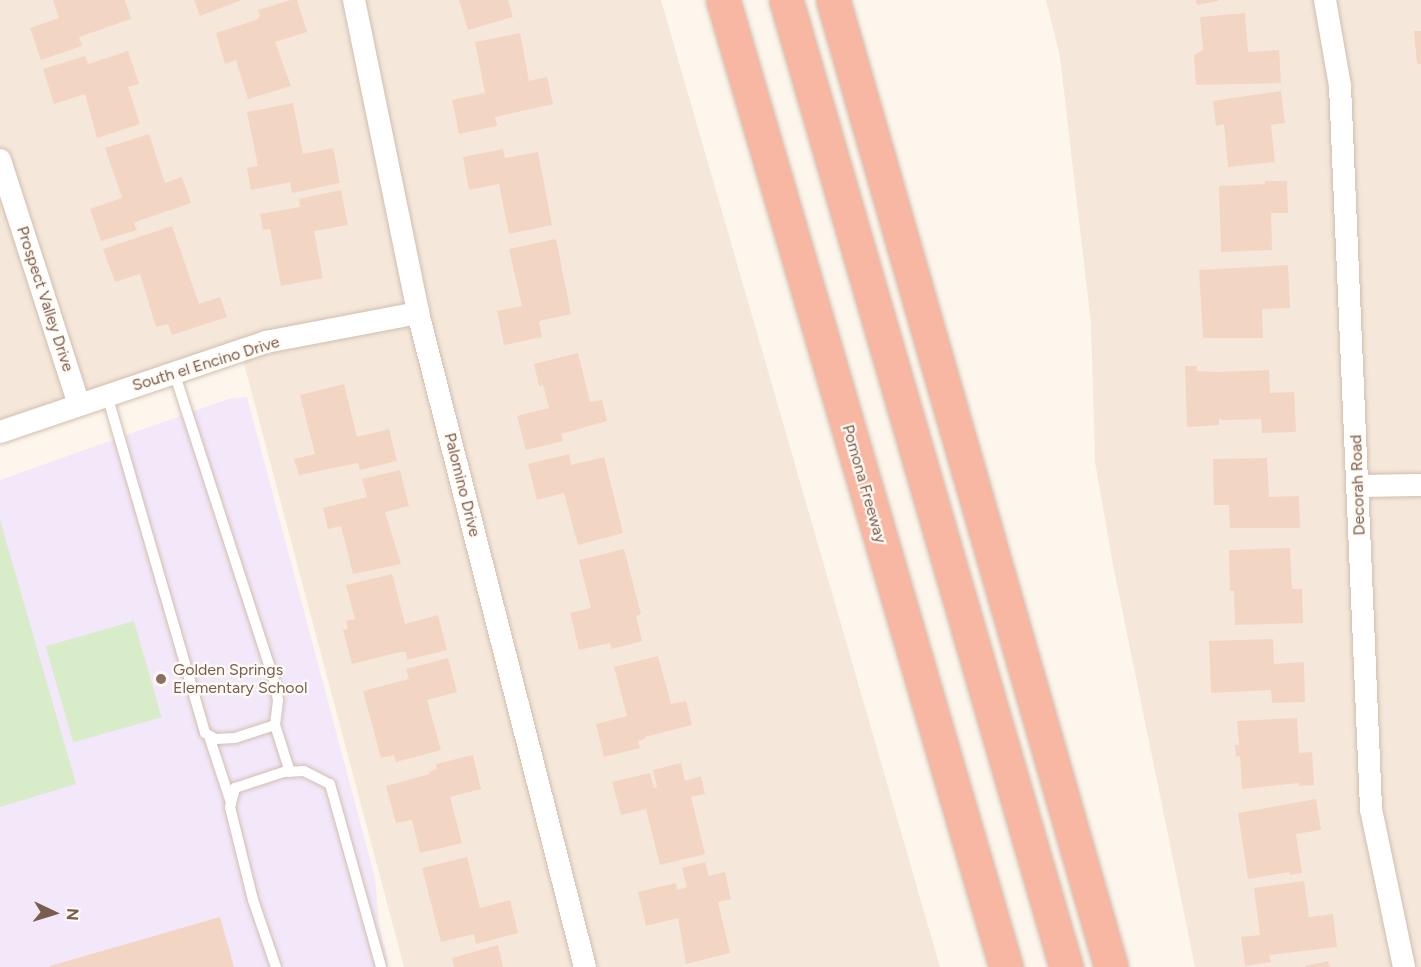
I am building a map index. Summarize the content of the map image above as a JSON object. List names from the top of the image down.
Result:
{
  "streets": {
    "highway": ["Pomona Freeway"],
    "street": [
      "Prospect Valley Drive",
      "South el Encino Drive",
      "Palomino Drive",
      "Decorah Road"
    ]
  },
  "crossings": [
    ["Prospect Valley Drive", "South el Encino Drive"],
    ["South el Encino Drive", "Palomino Drive"]
  ],
  "places": ["Golden Springs Elementary School"],
  "north": "right"
}
